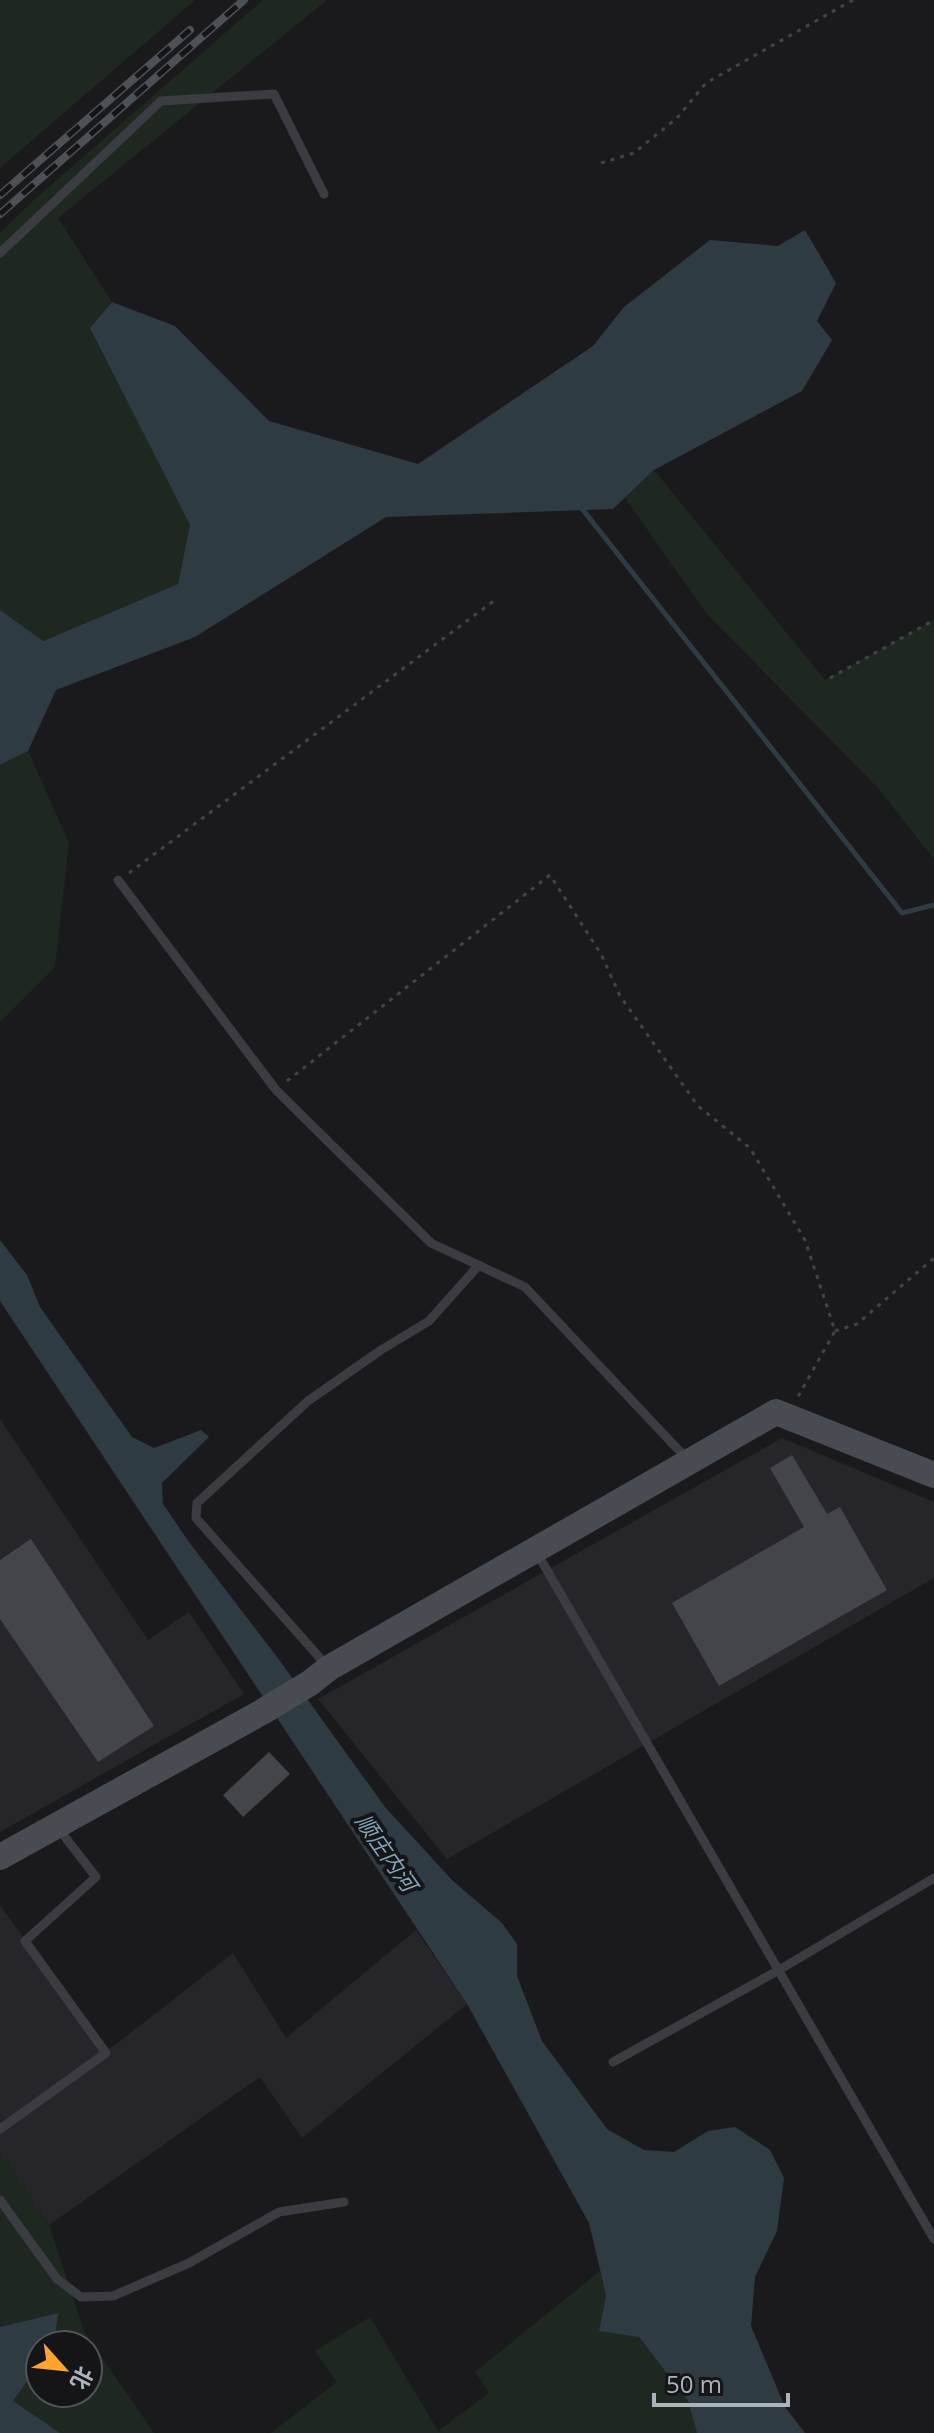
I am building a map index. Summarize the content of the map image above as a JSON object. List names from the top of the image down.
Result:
{
  "water": ["顺庄内河"],
  "scale_bar": "50 m",
  "north": "bottom right"
}
